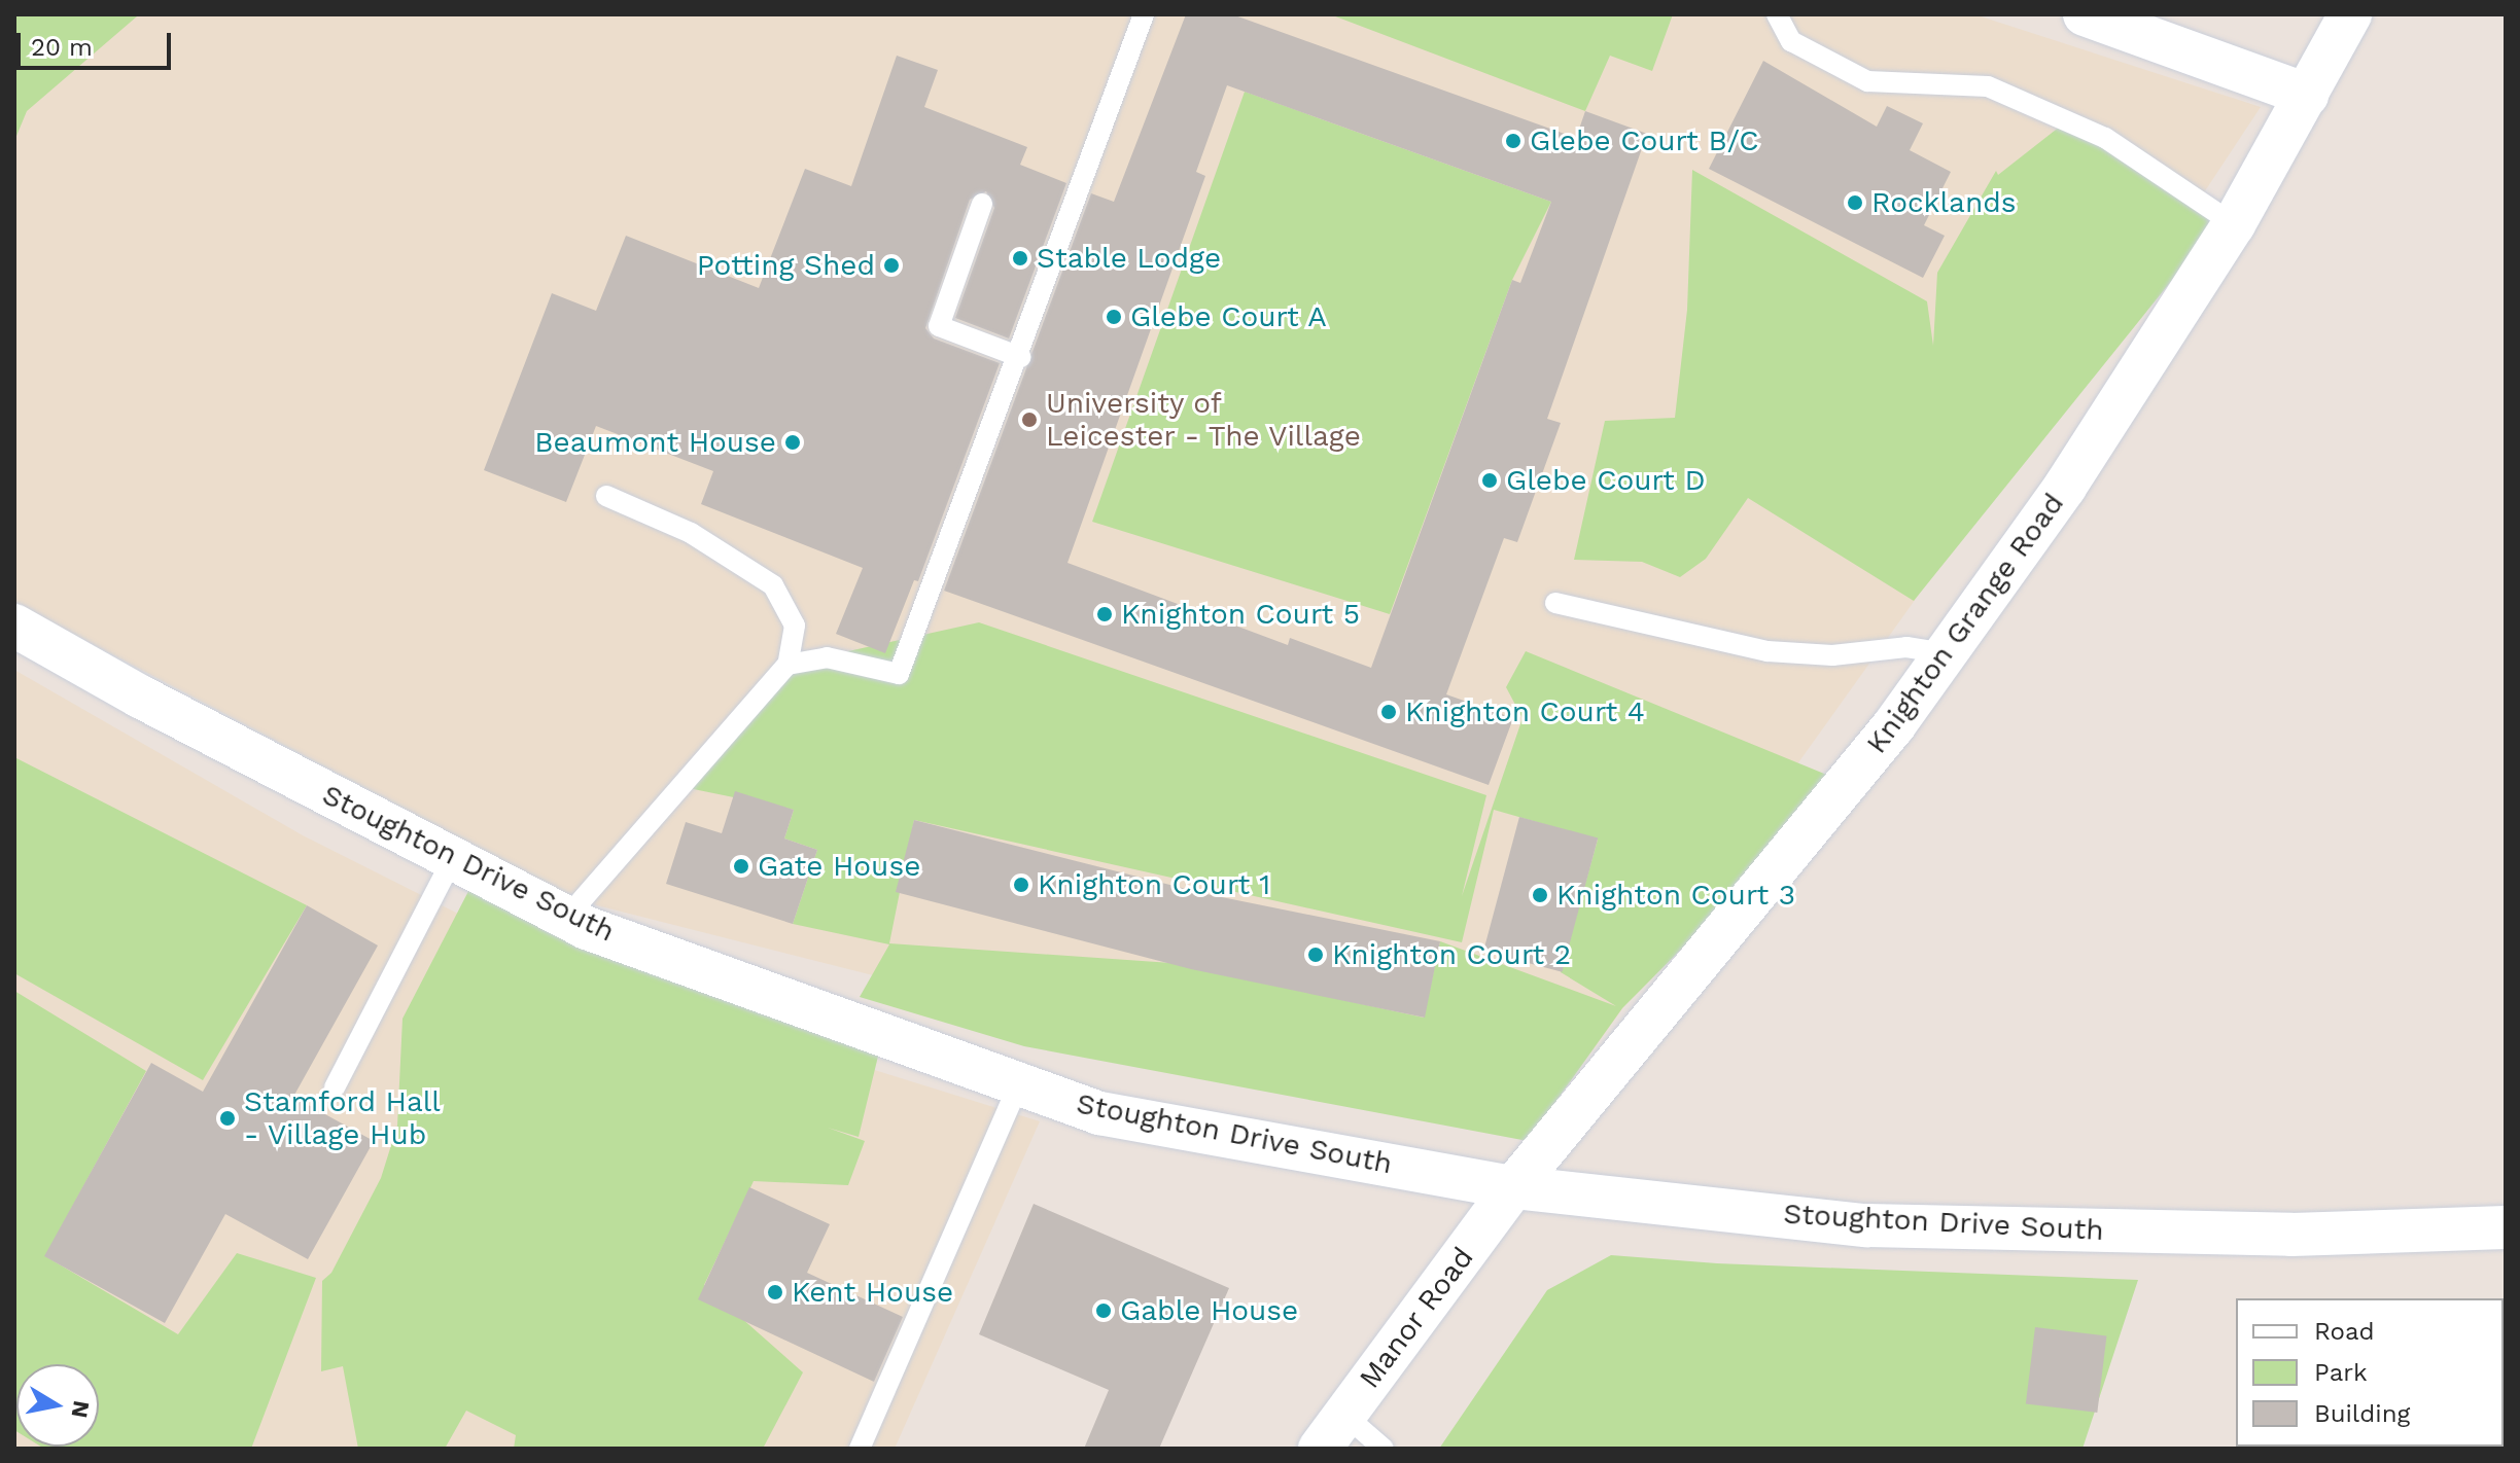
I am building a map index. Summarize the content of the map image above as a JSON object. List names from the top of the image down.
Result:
{
  "streets": {
    "street": ["Knighton Grange Road", "Stoughton Drive South", "Manor Road"]
  },
  "crossings": [
    ["Knighton Grange Road", "Stoughton Drive South"],
    ["Knighton Grange Road", "Manor Road"],
    ["Stoughton Drive South", "Manor Road"]
  ],
  "places": [
    "Glebe Court B/C",
    "Rocklands",
    "Stable Lodge",
    "Potting Shed",
    "Glebe Court A",
    "University of Leicester - The Village",
    "Beaumont House",
    "Glebe Court D",
    "Knighton Court 5",
    "Knighton Court 4",
    "Gate House",
    "Knighton Court 1",
    "Knighton Court 3",
    "Knighton Court 2",
    "Stamford Hall - Village Hub",
    "Kent House",
    "Gable House"
  ],
  "legend": ["Road", "Park", "Building"],
  "scale_bar": "20 m",
  "north": "right"
}
